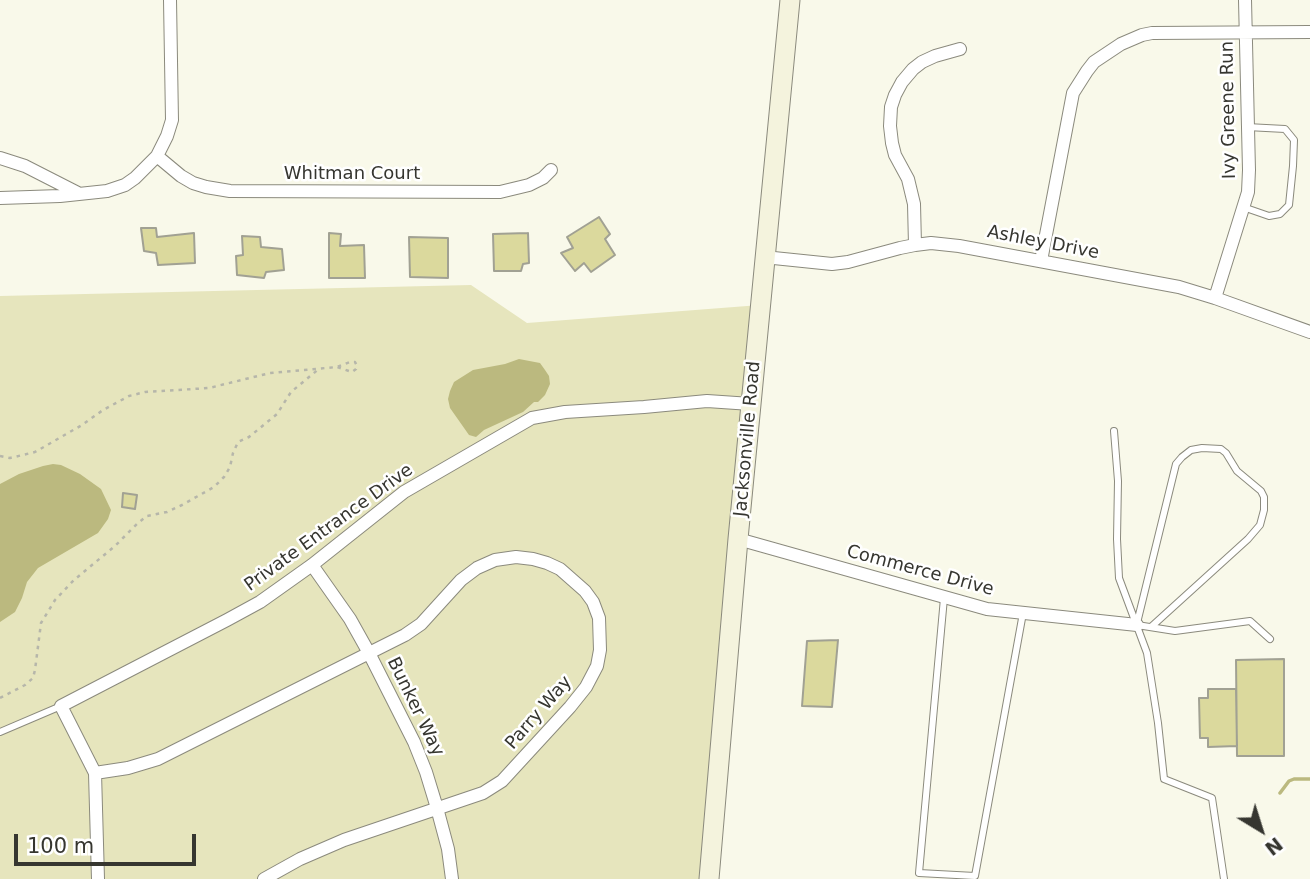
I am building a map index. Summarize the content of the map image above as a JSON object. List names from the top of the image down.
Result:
{
  "streets": {
    "main road": ["Jacksonville Road"],
    "street": [
      "Ivy Greene Run",
      "Whitman Court",
      "Ashley Drive",
      "Private Entrance Drive",
      "Commerce Drive",
      "Bunker Way",
      "Parry Way"
    ]
  },
  "crossings": [
    ["Ivy Greene Run", "Ashley Drive"],
    ["Ashley Drive", "Jacksonville Road"],
    ["Jacksonville Road", "Private Entrance Drive"],
    ["Jacksonville Road", "Commerce Drive"],
    ["Private Entrance Drive", "Bunker Way"],
    ["Bunker Way", "Parry Way"]
  ],
  "scale_bar": "100 m",
  "north": "bottom right"
}
